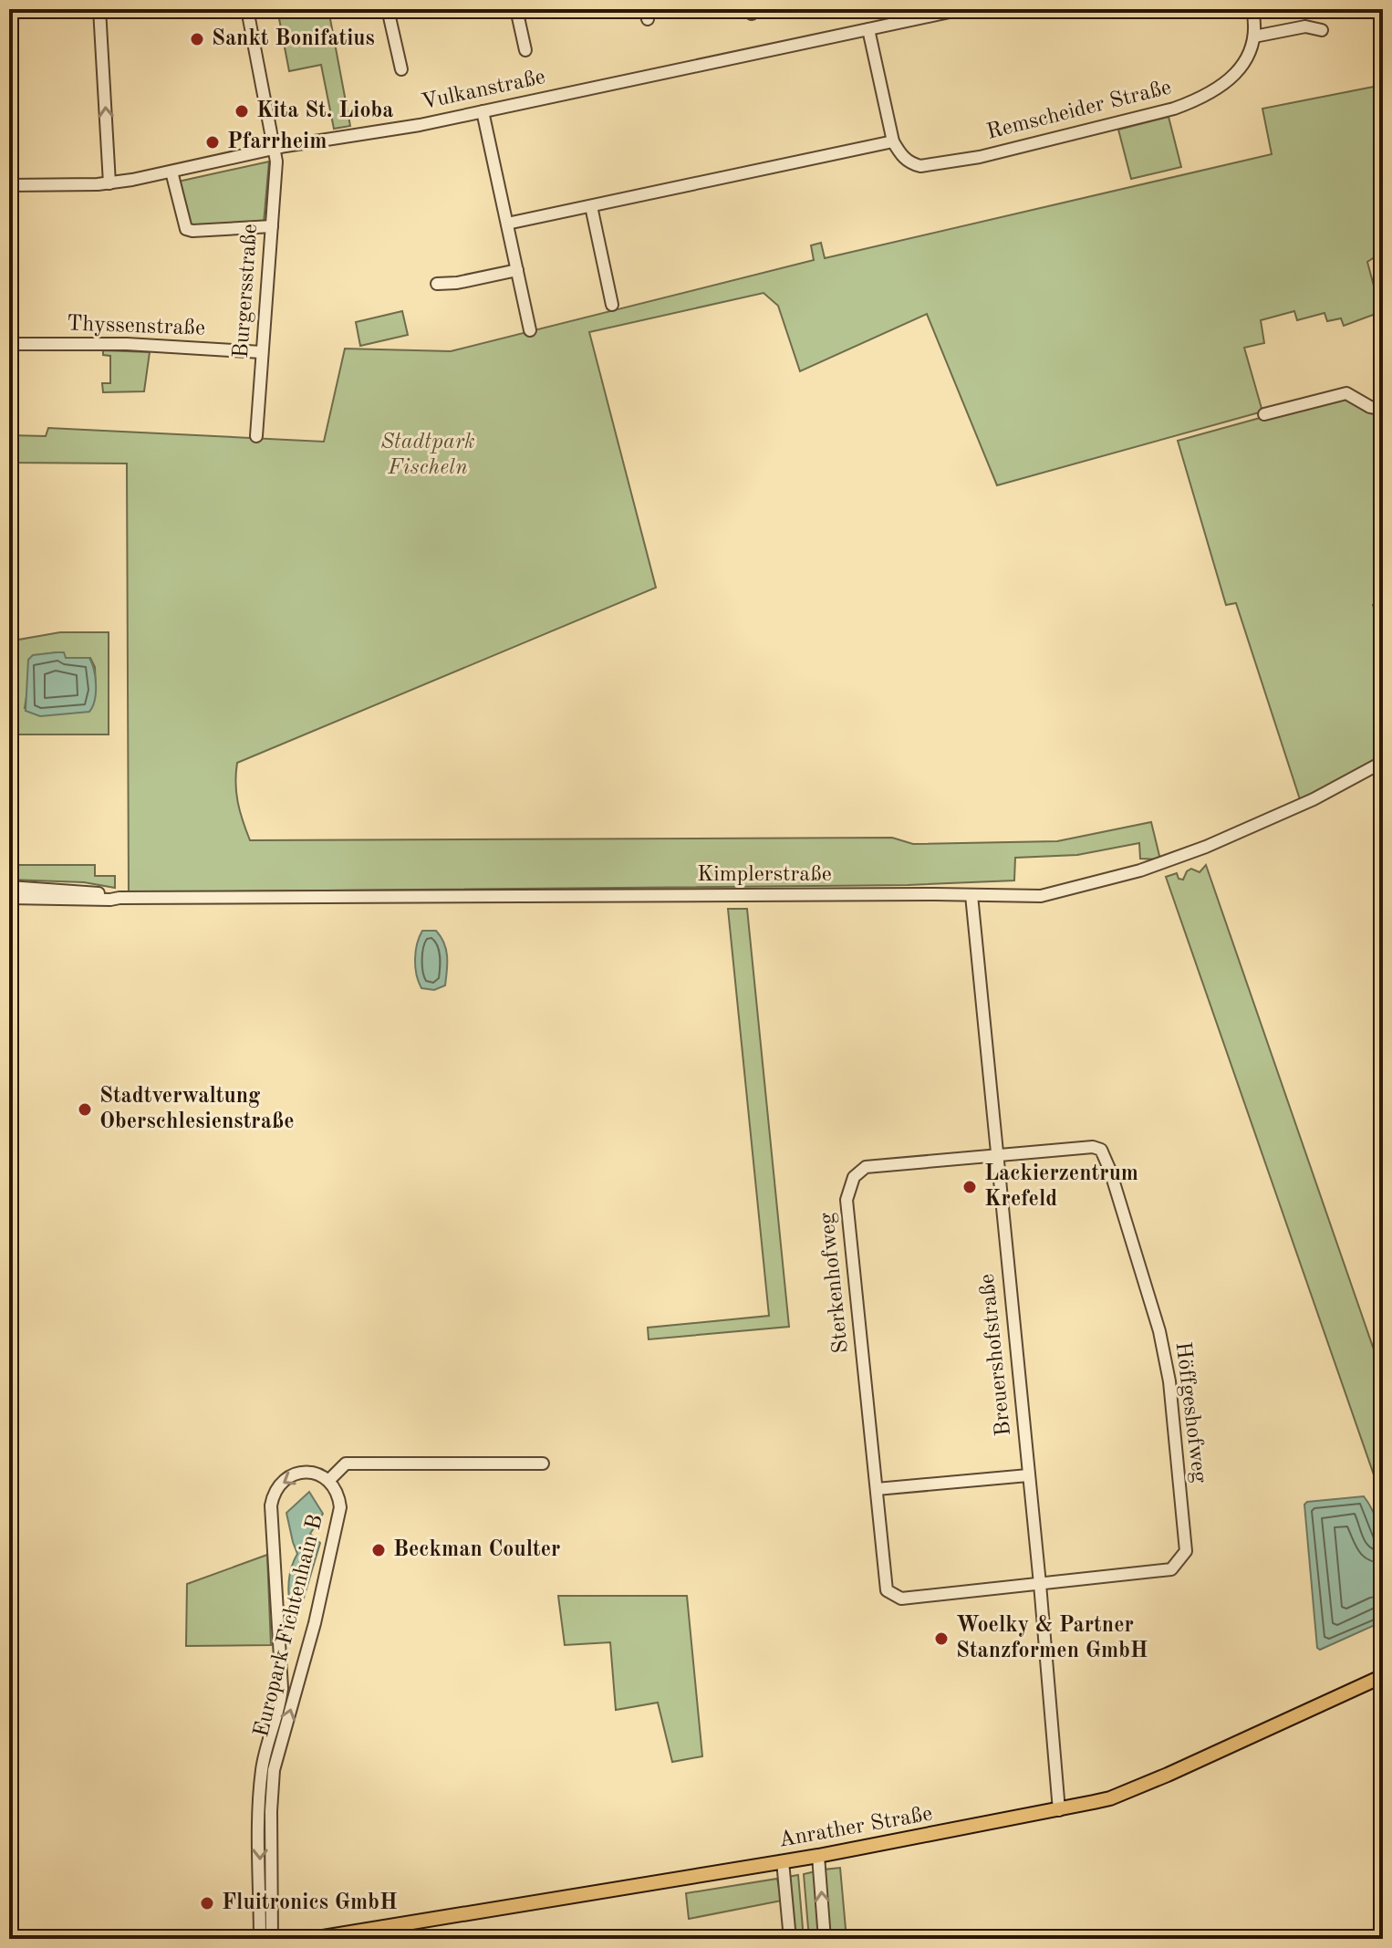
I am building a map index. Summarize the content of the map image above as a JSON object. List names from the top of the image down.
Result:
{
  "streets": {
    "main road": ["Anrather Straße"],
    "street": [
      "Vulkanstraße",
      "Remscheider Straße",
      "Burgersstraße",
      "Thyssenstraße",
      "Kimplerstraße",
      "Sterkenhofweg",
      "Breuershofstraße",
      "Höffgeshofweg",
      "Europark Fichtenhain B"
    ]
  },
  "crossings": [
    ["Vulkanstraße", "Burgersstraße"],
    ["Burgersstraße", "Thyssenstraße"],
    ["Kimplerstraße", "Breuershofstraße"],
    ["Sterkenhofweg", "Breuershofstraße"],
    ["Sterkenhofweg", "Höffgeshofweg"],
    ["Breuershofstraße", "Höffgeshofweg"],
    ["Breuershofstraße", "Anrather Straße"]
  ],
  "parks": ["Stadtpark Fischeln"],
  "places": [
    "Sankt Bonifatius",
    "Kita St. Lioba",
    "Pfarrheim",
    "Stadtverwaltung Oberschlesienstraße",
    "Lackierzentrum Krefeld",
    "Beckman Coulter",
    "Woelky & Partner Stanzformen GmbH",
    "Fluitronics GmbH"
  ]
}
